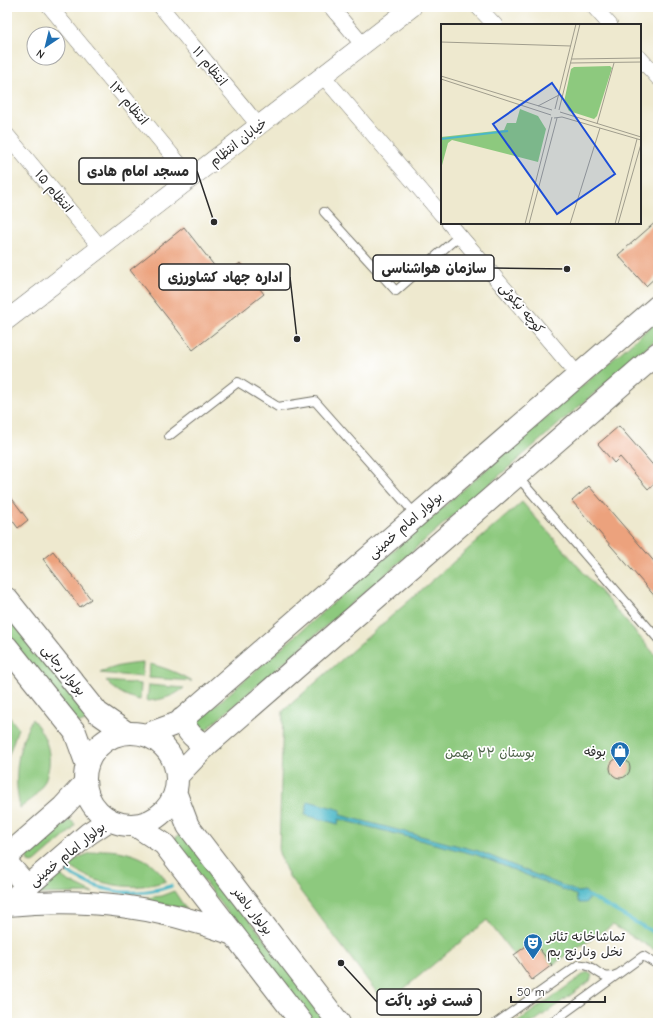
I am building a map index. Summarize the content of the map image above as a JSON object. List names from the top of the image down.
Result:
{
  "streets": {
    "main road": ["بولوار امام خمینی", "بولوار رجایی", "بولوار باهنر"],
    "street": [
      "انتظام ۱۱",
      "انتظام ۱۳",
      "خیابان انتظام",
      "انتظام ۱۵",
      "کوچه نیکوئی"
    ]
  },
  "crossings": [
    ["انتظام ۱۱", "خیابان انتظام"],
    ["انتظام ۱۳", "خیابان انتظام"],
    ["خیابان انتظام", "انتظام ۱۵"],
    ["کوچه نیکوئی", "بولوار امام خمینی"],
    ["بولوار امام خمینی", "بولوار رجایی"],
    ["بولوار امام خمینی", "بولوار باهنر"],
    ["بولوار رجایی", "بولوار باهنر"]
  ],
  "parks": ["بوستان ۲۲ بهمن"],
  "places": {
    "other": [
      "مسجد امام هادی",
      "سازمان هواشناسی",
      "اداره جهاد کشاورزی",
      "فست فود باگت"
    ],
    "shop": ["بوفه"],
    "theatre": ["تماشاخانه تئاتر نخل ونارنج بم"]
  },
  "scale_bar": "50 m",
  "north": "bottom left"
}
